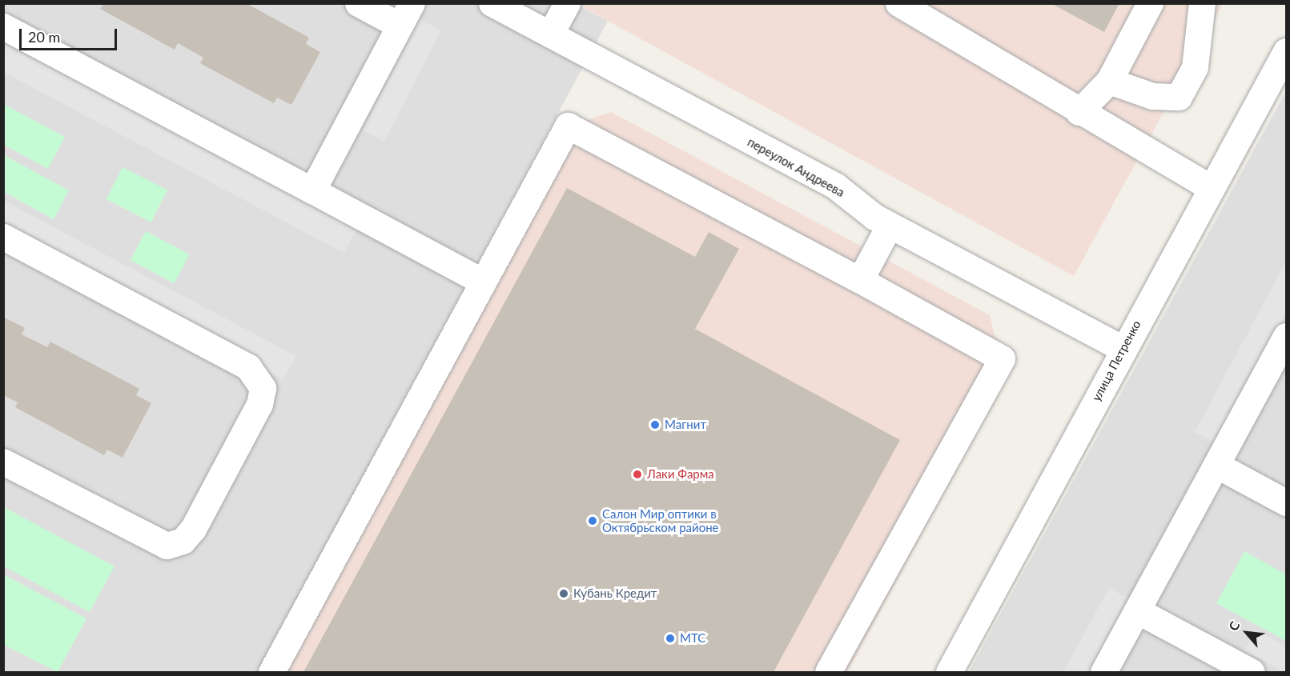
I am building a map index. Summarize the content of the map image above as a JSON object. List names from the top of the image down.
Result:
{
  "streets": {
    "street": ["переулок Андреева", "улица Петренко"]
  },
  "crossings": [
    ["переулок Андреева", "улица Петренко"]
  ],
  "places": [
    "Магнит",
    "Лаки Фарма",
    "Салон Мир оптики в Октябрьском районе",
    "Кубань Кредит",
    "МТС"
  ],
  "scale_bar": "20 m",
  "north": "top left"
}
